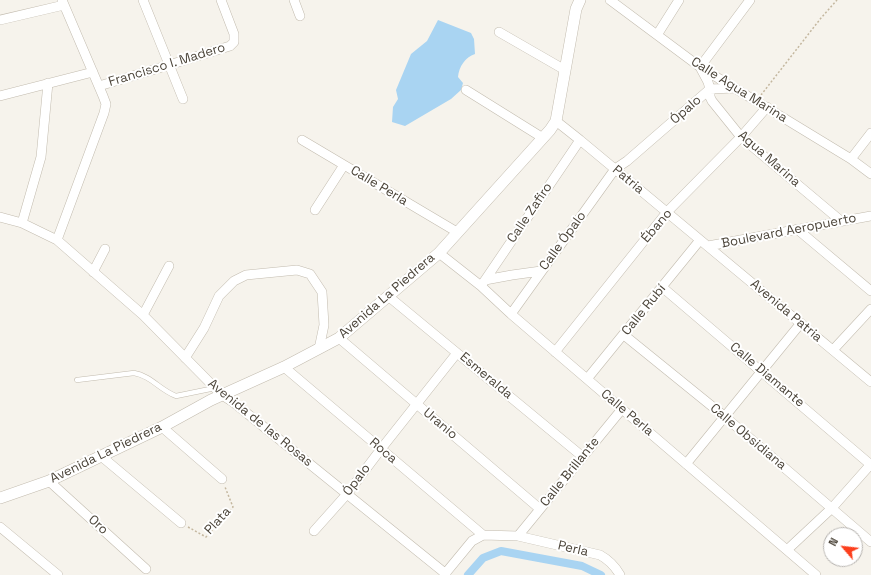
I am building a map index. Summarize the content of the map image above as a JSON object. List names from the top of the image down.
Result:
{
  "streets": {
    "street": [
      "Francisco I. Madero",
      "Calle Agua Marina",
      "Ópalo",
      "Agua Marina",
      "Patria",
      "Calle Perla",
      "Calle Zafiro",
      "Ébano",
      "Boulevard Aeropuerto",
      "Calle Ópalo",
      "Avenida La Piedrera",
      "Calle Rubí",
      "Avenida Patria",
      "Calle Diamante",
      "Esmeralda",
      "Avenida de las Rosas",
      "Uranio",
      "Calle Obsidiana",
      "Roca",
      "Calle Brillante",
      "Oro",
      "Perla"
    ],
    "path": ["Plata"]
  },
  "crossings": [
    ["Calle Agua Marina", "Ópalo"],
    ["Calle Agua Marina", "Ébano"],
    ["Ópalo", "Agua Marina"],
    ["Ópalo", "Patria"],
    ["Ópalo", "Calle Ópalo"],
    ["Ópalo", "Esmeralda"],
    ["Ópalo", "Avenida de las Rosas"],
    ["Ópalo", "Uranio"],
    ["Ópalo", "Roca"],
    ["Agua Marina", "Ébano"],
    ["Agua Marina", "Boulevard Aeropuerto"],
    ["Patria", "Calle Zafiro"],
    ["Patria", "Ébano"],
    ["Patria", "Calle Ópalo"],
    ["Patria", "Avenida La Piedrera"],
    ["Patria", "Calle Rubí"],
    ["Patria", "Avenida Patria"],
    ["Calle Perla", "Calle Zafiro"],
    ["Calle Perla", "Ébano"],
    ["Calle Perla", "Calle Ópalo"],
    ["Calle Perla", "Avenida La Piedrera"],
    ["Calle Perla", "Calle Rubí"],
    ["Calle Perla", "Calle Brillante"],
    ["Boulevard Aeropuerto", "Avenida Patria"],
    ["Avenida La Piedrera", "Esmeralda"],
    ["Avenida La Piedrera", "Avenida de las Rosas"],
    ["Avenida La Piedrera", "Uranio"],
    ["Avenida La Piedrera", "Roca"],
    ["Avenida La Piedrera", "Oro"],
    ["Calle Rubí", "Avenida Patria"],
    ["Calle Rubí", "Calle Diamante"],
    ["Calle Rubí", "Calle Obsidiana"],
    ["Esmeralda", "Calle Brillante"],
    ["Uranio", "Calle Brillante"],
    ["Roca", "Perla"],
    ["Calle Brillante", "Perla"]
  ],
  "north": "top left"
}
